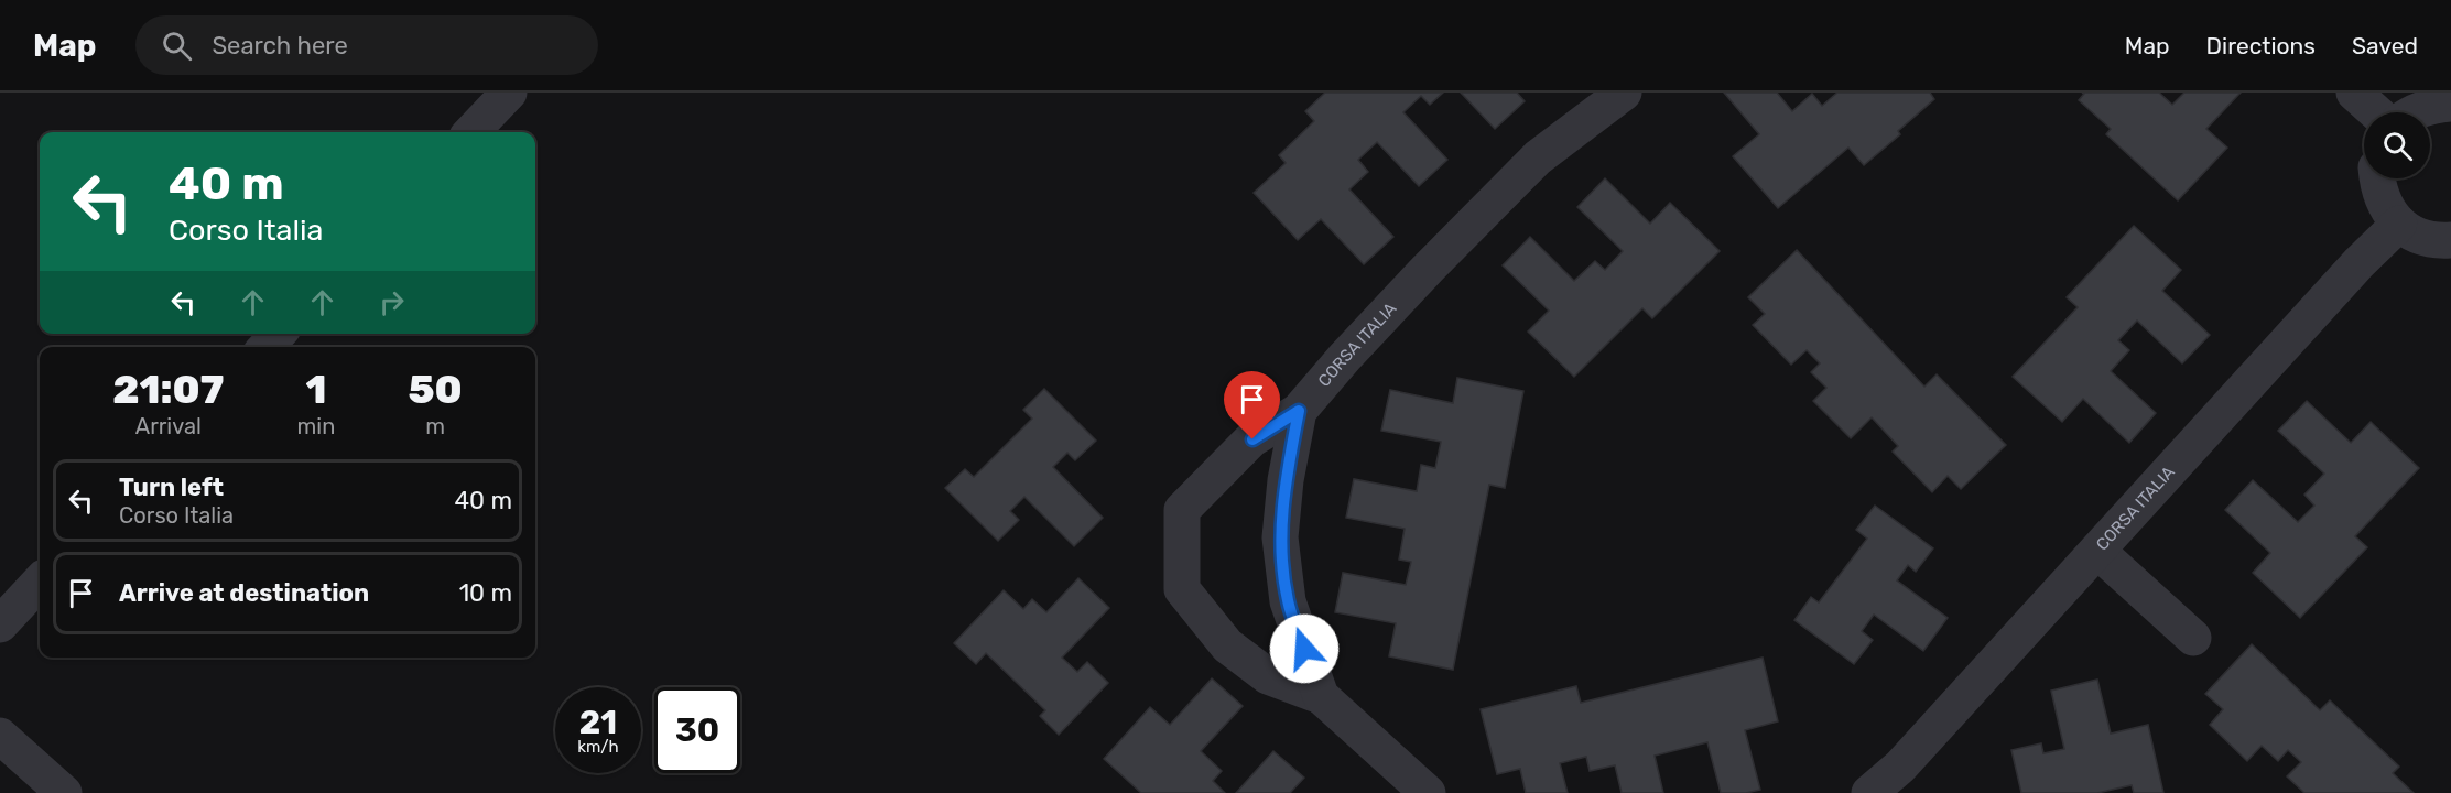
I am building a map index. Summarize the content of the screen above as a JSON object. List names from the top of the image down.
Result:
{
  "streets": {
    "street": ["CORSA ITALIA"]
  },
  "page": {
    "header": "Map",
    "search": "Search here",
    "nav": ["Map", "Directions", "Saved"],
    "turn": ["40 m", "Corso Italia"],
    "eta": [
      "21:07",
      "Arrival",
      "1",
      "min",
      "50",
      "m"
    ],
    "list": [
      {
        "name": "Turn left",
        "note": "Corso Italia",
        "value": "40 m"
      },
      {
        "name": "Arrive at destination",
        "value": "10 m"
      }
    ],
    "speed": "21 km/h",
    "limit": "30"
  }
}
